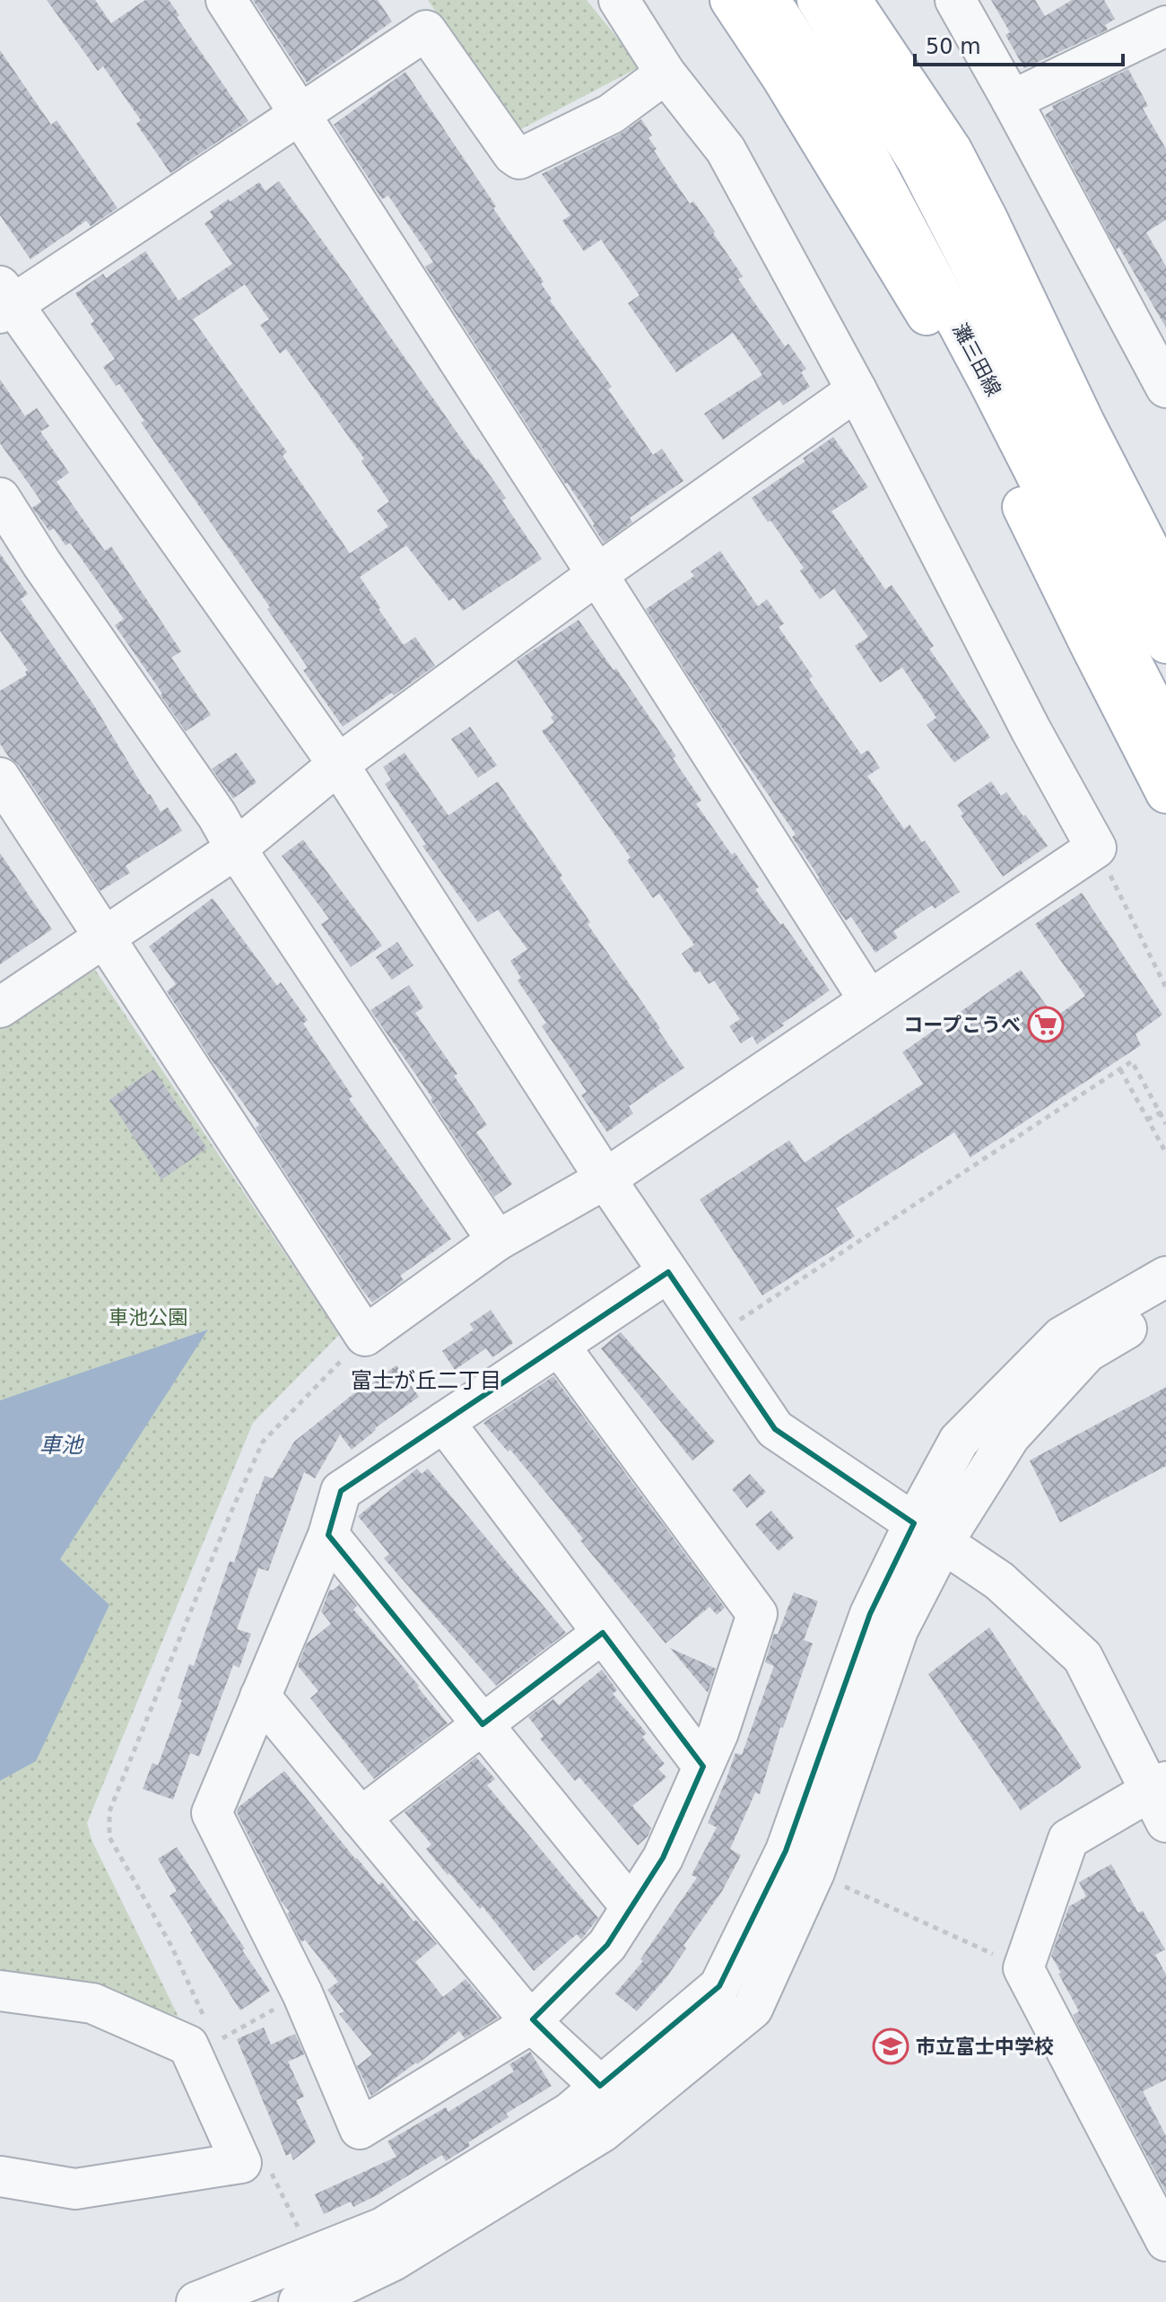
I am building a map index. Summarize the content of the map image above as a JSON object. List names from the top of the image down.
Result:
{
  "streets": {
    "main road": ["灘三田線"]
  },
  "districts": ["富士が丘二丁目"],
  "water": ["車池"],
  "parks": ["車池公園"],
  "places": {
    "supermarket": ["コープこうべ"],
    "school or university": ["市立富士中学校"]
  },
  "scale_bar": "50 m"
}
